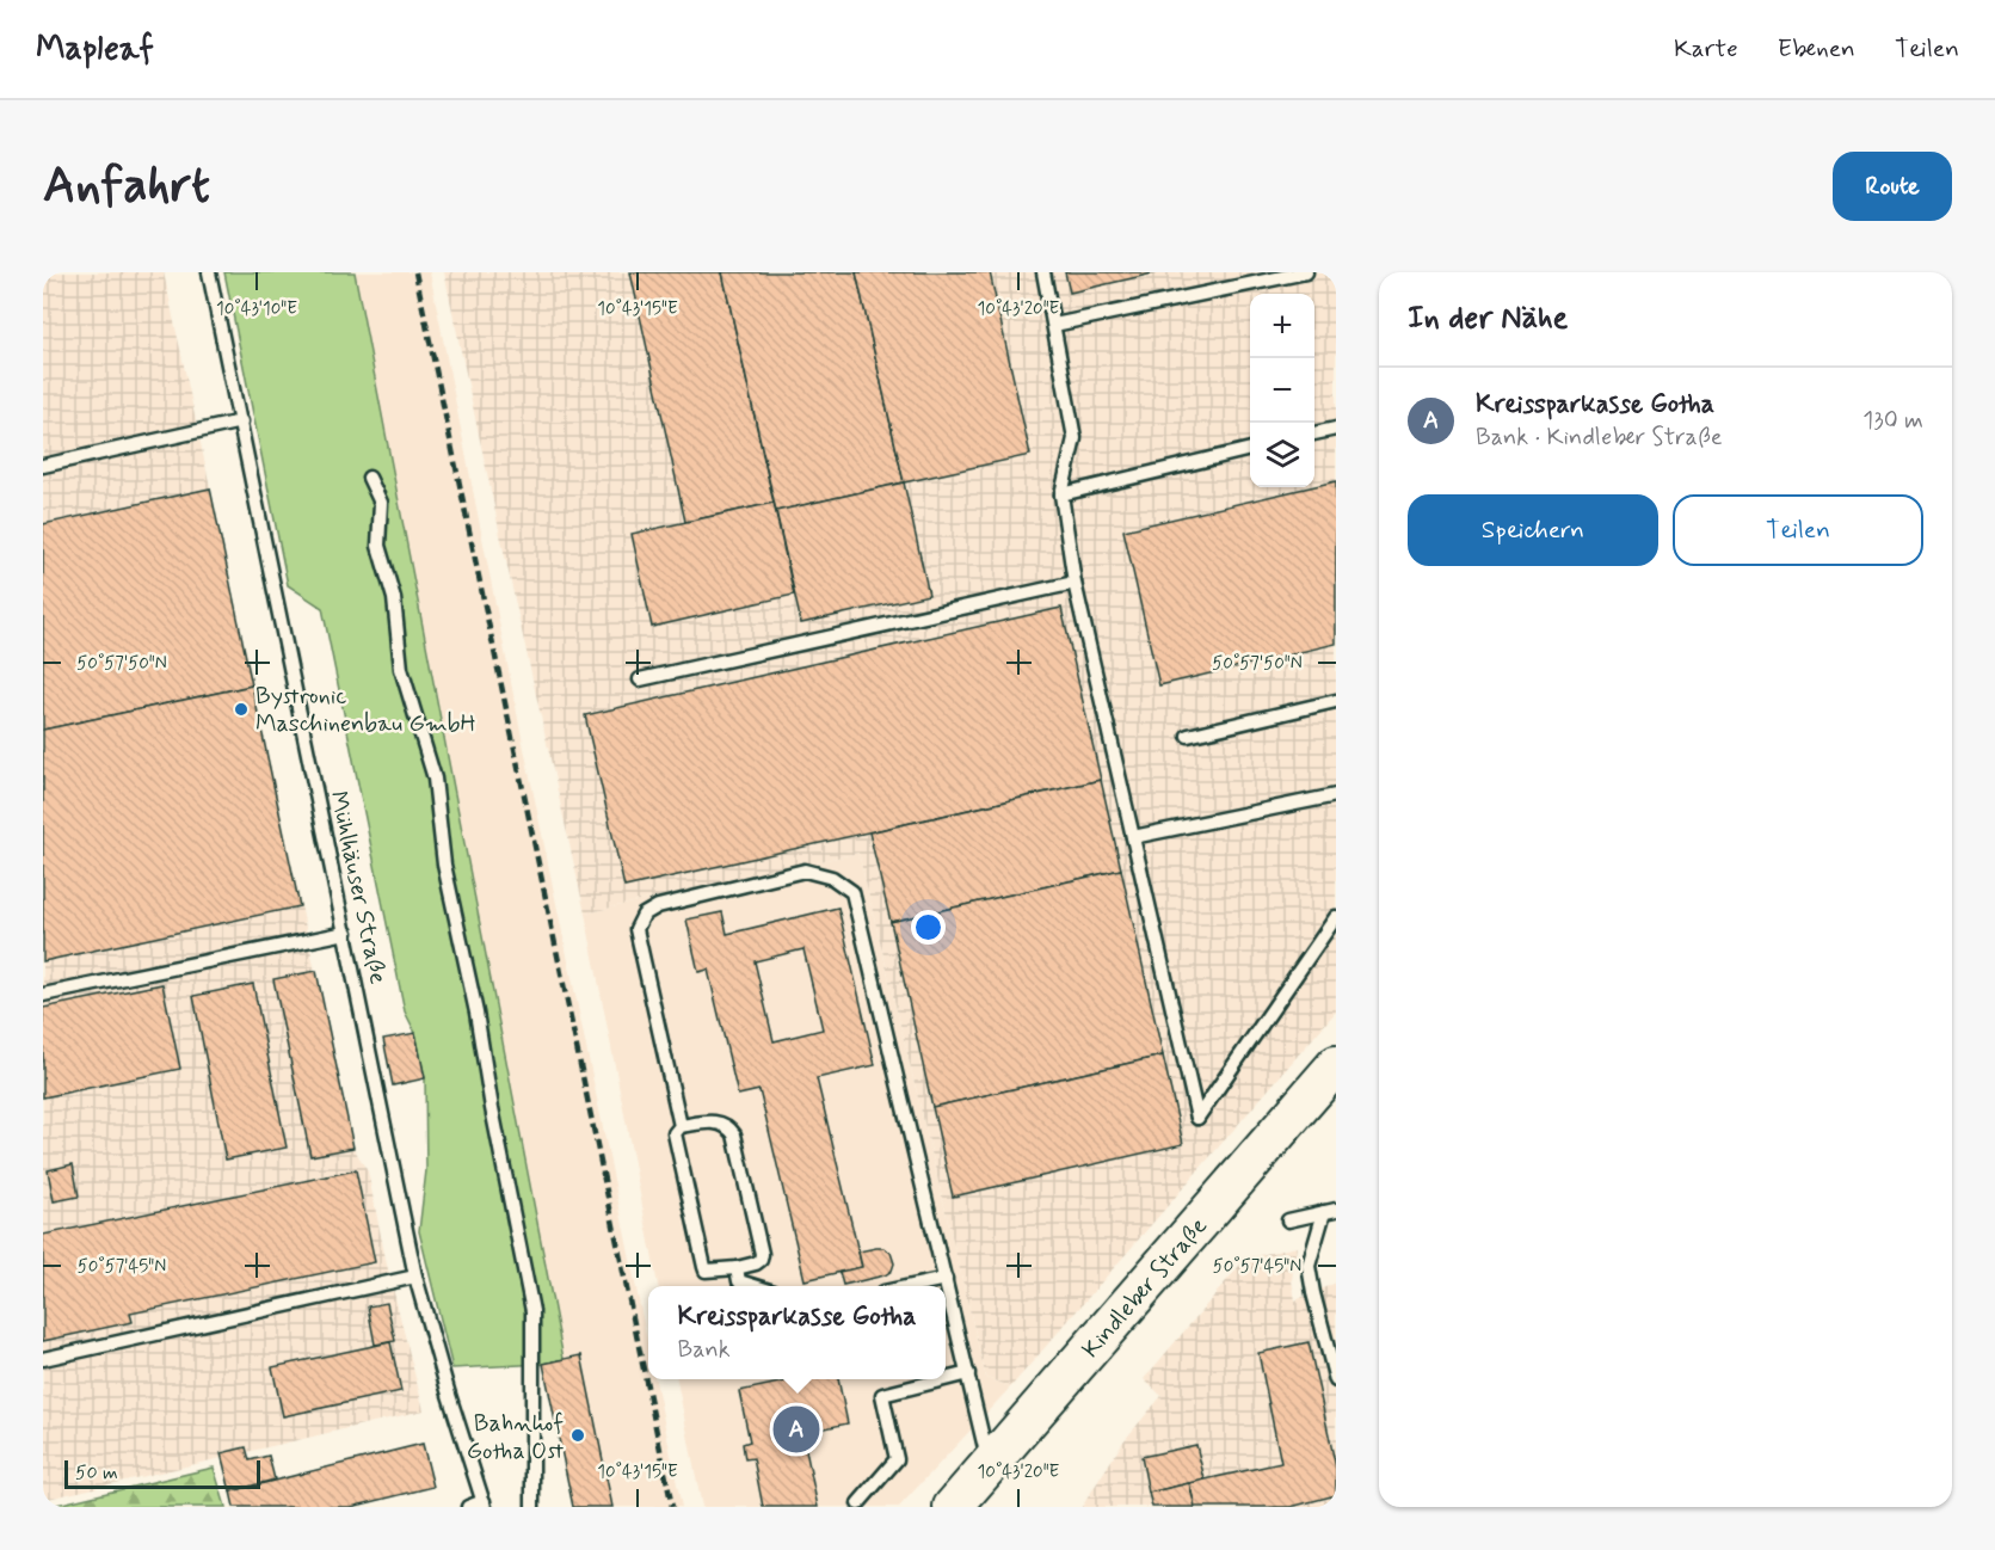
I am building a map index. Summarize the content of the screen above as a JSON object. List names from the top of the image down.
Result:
{
  "streets": {
    "main road": ["Kindleber Straße"],
    "lane": ["Mühlhäuser Straße"]
  },
  "places": ["Bystronic Maschinenbau GmbH", "Bahnhof Gotha Ost"],
  "scale_bar": "50 m",
  "page": {
    "header": "Mapleaf",
    "nav": ["Karte", "Ebenen", "Teilen"],
    "buttons": [
      "Route",
      ["Speichern", "Teilen"]
    ],
    "title": "Anfahrt",
    "heading": "In der Nähe",
    "map_buttons": ["+", "−"],
    "list": [
      {
        "mark": "A",
        "name": "Kreissparkasse Gotha",
        "note": "Bank · Kindleber Straße",
        "value": "130 m"
      }
    ],
    "popup": ["Kreissparkasse Gotha", "Bank"],
    "pins": "A",
    "scale": "50 m"
  },
  "coordinates": [
    "10°43'10\"E",
    "10°43'15\"E",
    "10°43'20\"E",
    "50°57'50\"N",
    "50°57'45\"N"
  ]
}
